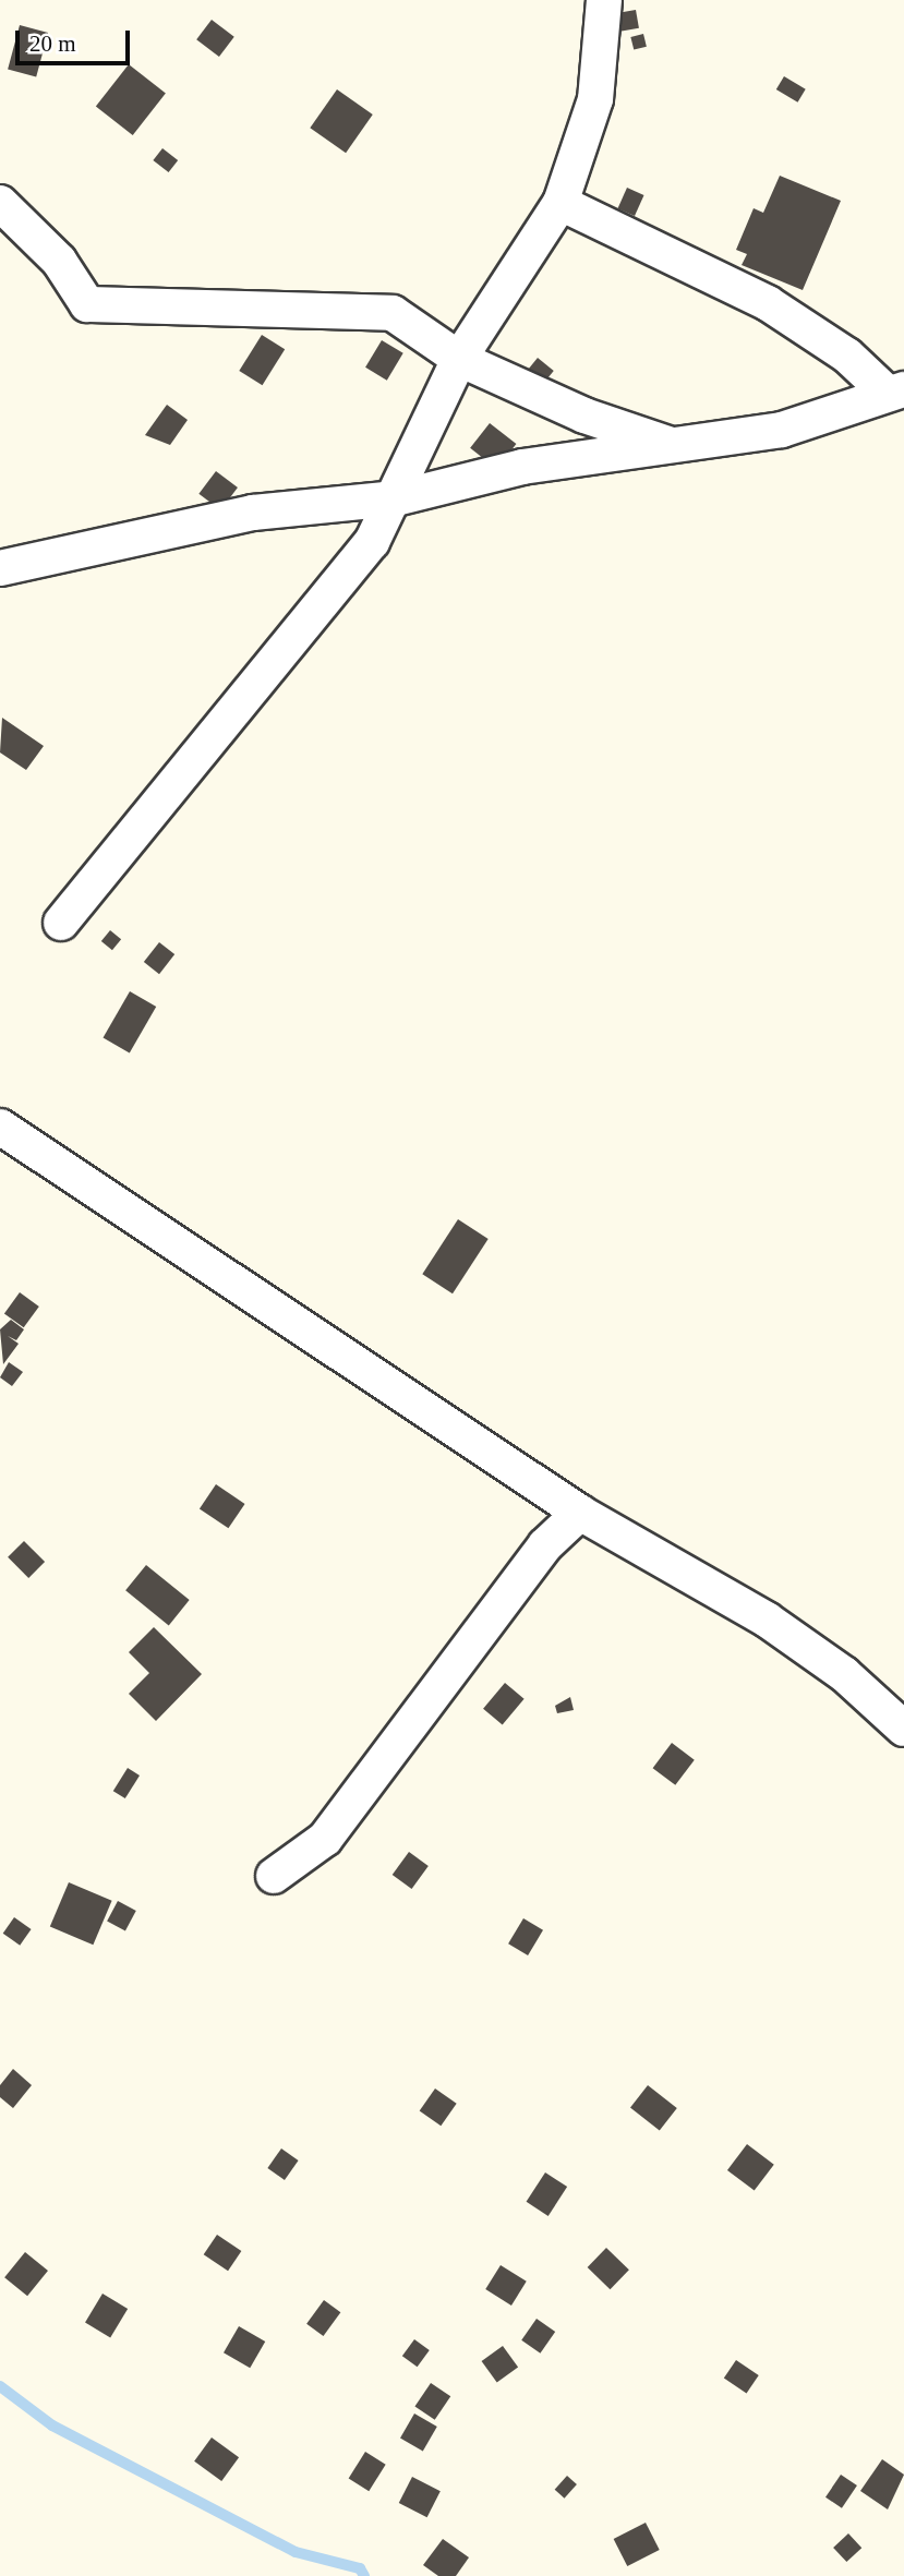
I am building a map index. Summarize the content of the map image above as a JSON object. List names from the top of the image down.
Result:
{
  "scale_bar": "20 m"
}
